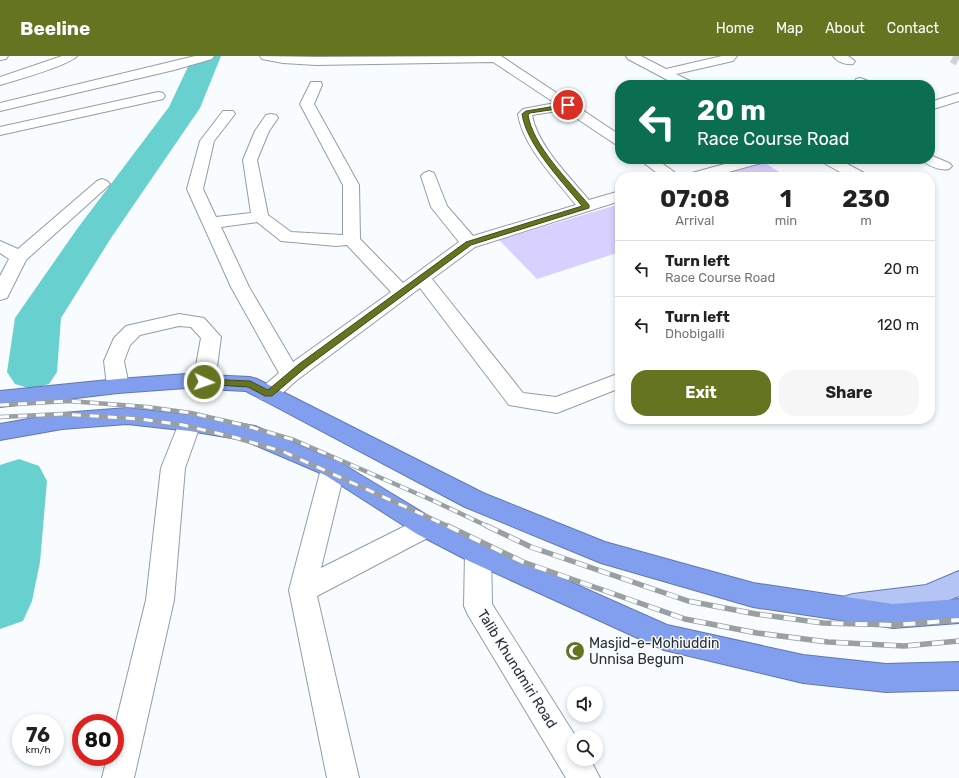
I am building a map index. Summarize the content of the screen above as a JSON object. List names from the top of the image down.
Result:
{
  "streets": {
    "street": ["Talib Khundmiri Road"]
  },
  "places": {
    "mosque": ["Masjid-e-Mohiuddin Unnisa Begum"]
  },
  "page": {
    "header": "Beeline",
    "nav": [
      "Home",
      "Map",
      "About",
      "Contact"
    ],
    "turn": ["20 m", "Race Course Road"],
    "eta": [
      "07:08",
      "Arrival",
      "1",
      "min",
      "230",
      "m"
    ],
    "list": [
      {
        "name": "Turn left",
        "note": "Race Course Road",
        "value": "20 m"
      },
      {
        "name": "Turn left",
        "note": "Dhobigalli",
        "value": "120 m"
      }
    ],
    "buttons": ["Exit", "Share"],
    "speed": "76 km/h",
    "limit": "80"
  }
}
